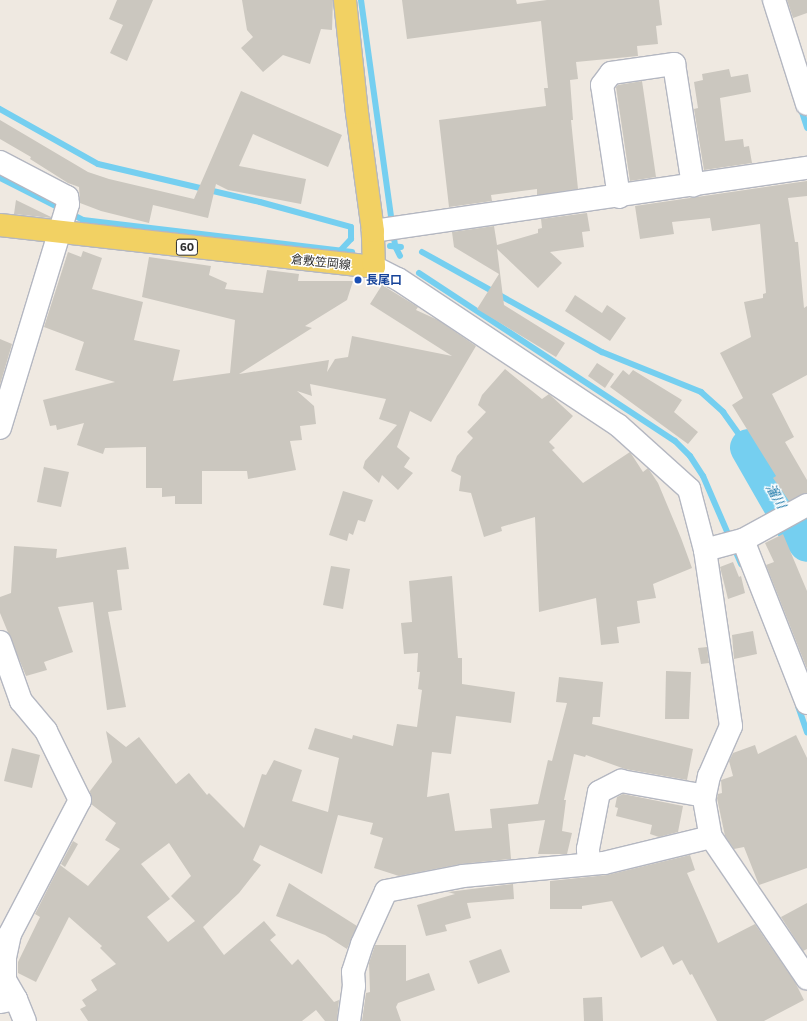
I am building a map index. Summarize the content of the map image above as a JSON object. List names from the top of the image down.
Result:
{
  "streets": {
    "main road": ["60", "倉敷笠岡線"]
  },
  "water": ["溜川"],
  "places": ["長尾口"]
}
